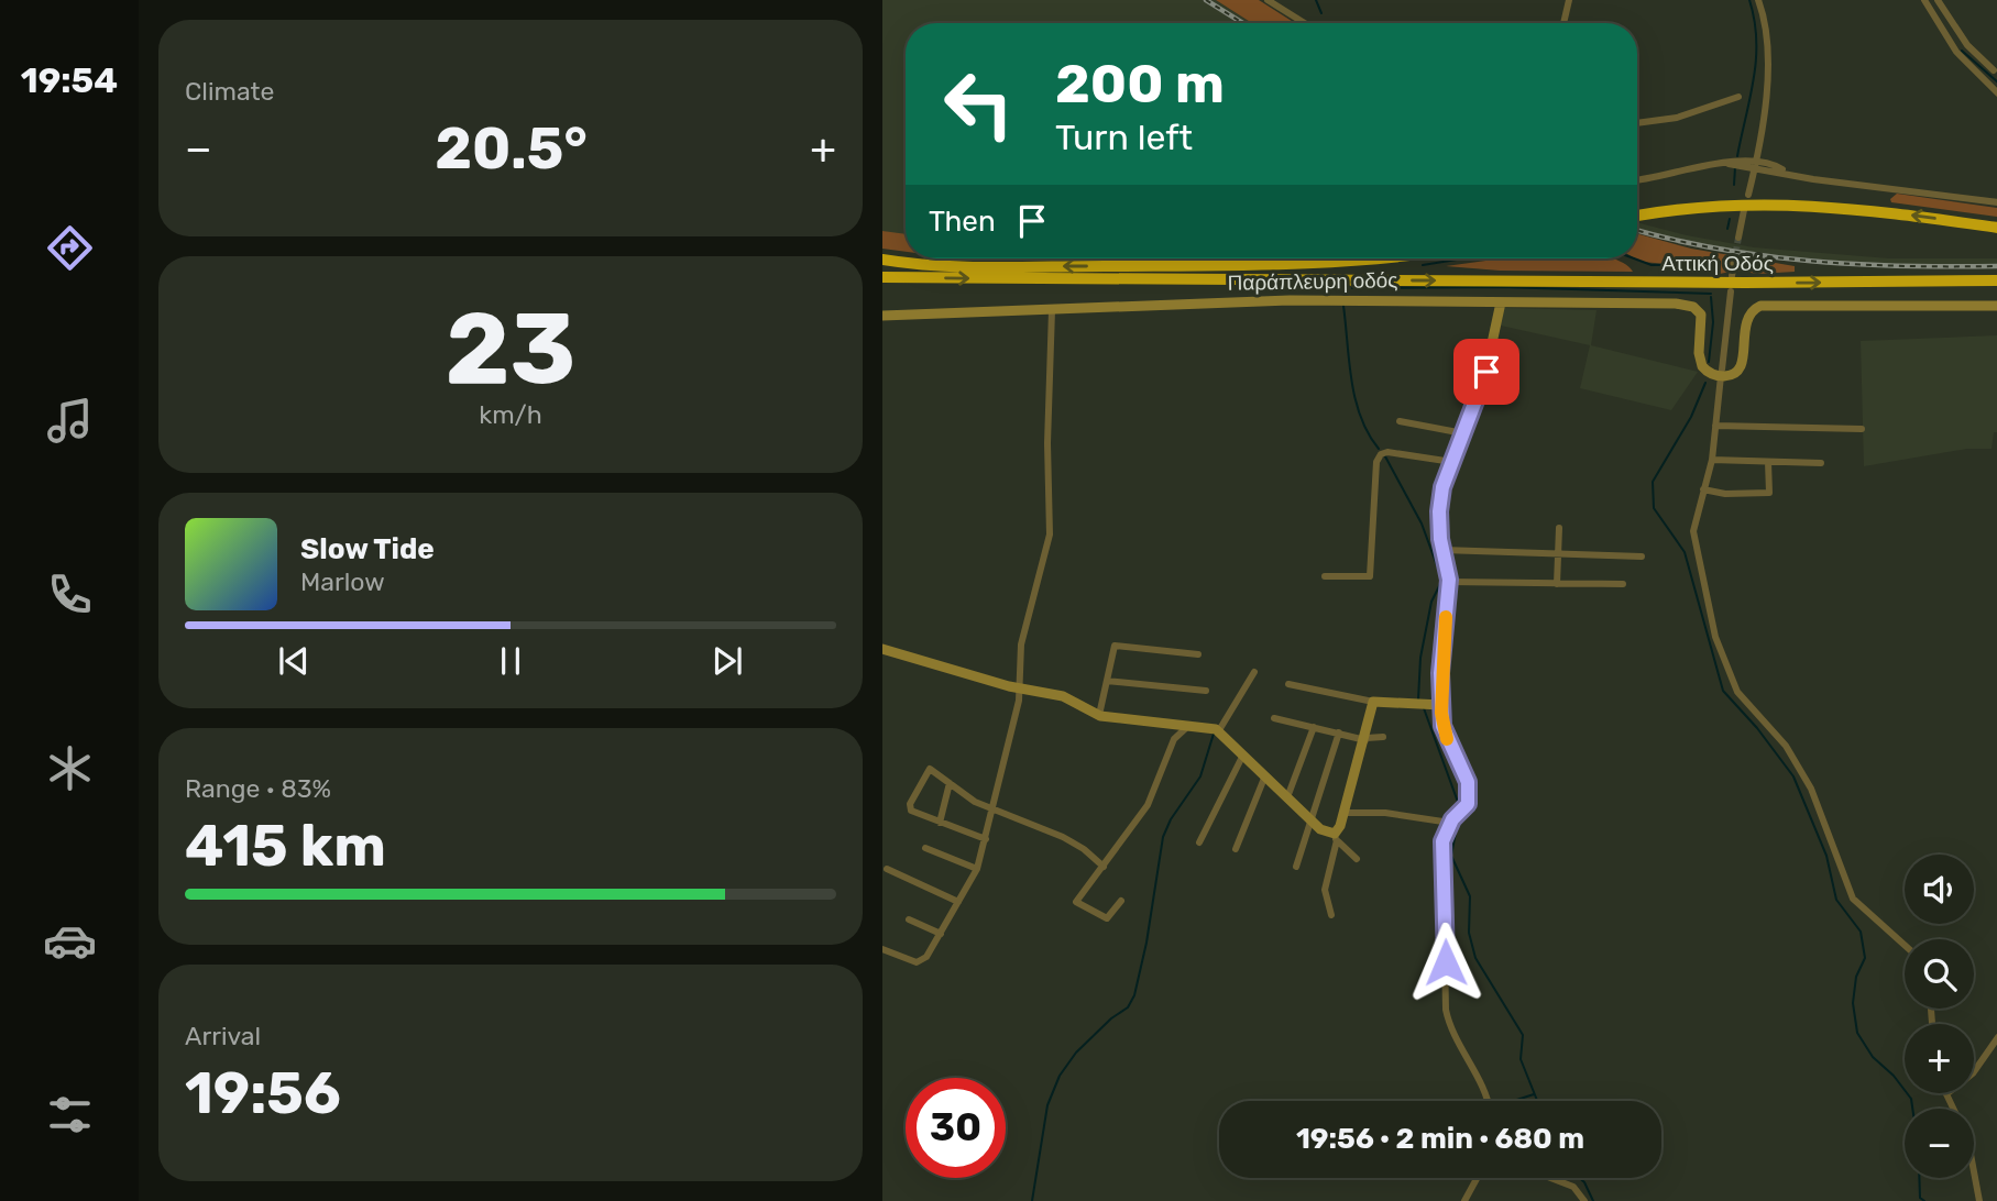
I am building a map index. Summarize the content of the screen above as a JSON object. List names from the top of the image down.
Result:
{
  "streets": {
    "highway": ["Αττική Οδός"],
    "street": ["Παράπλευρη οδός"]
  },
  "page": {
    "tabs": "19:54",
    "tile": [
      "Climate",
      ["23", "km/h"],
      ["Range · 83%", "415 km"],
      ["Arrival", "19:56"]
    ],
    "turn": ["200 m", "Turn left"],
    "heat": ["−", "20.5°", "+"],
    "then": "Then",
    "song": ["Slow Tide", "Marlow"],
    "map_buttons": ["+", "−"],
    "limit": "30",
    "trip": "19:56 · 2 min · 680 m"
  }
}
